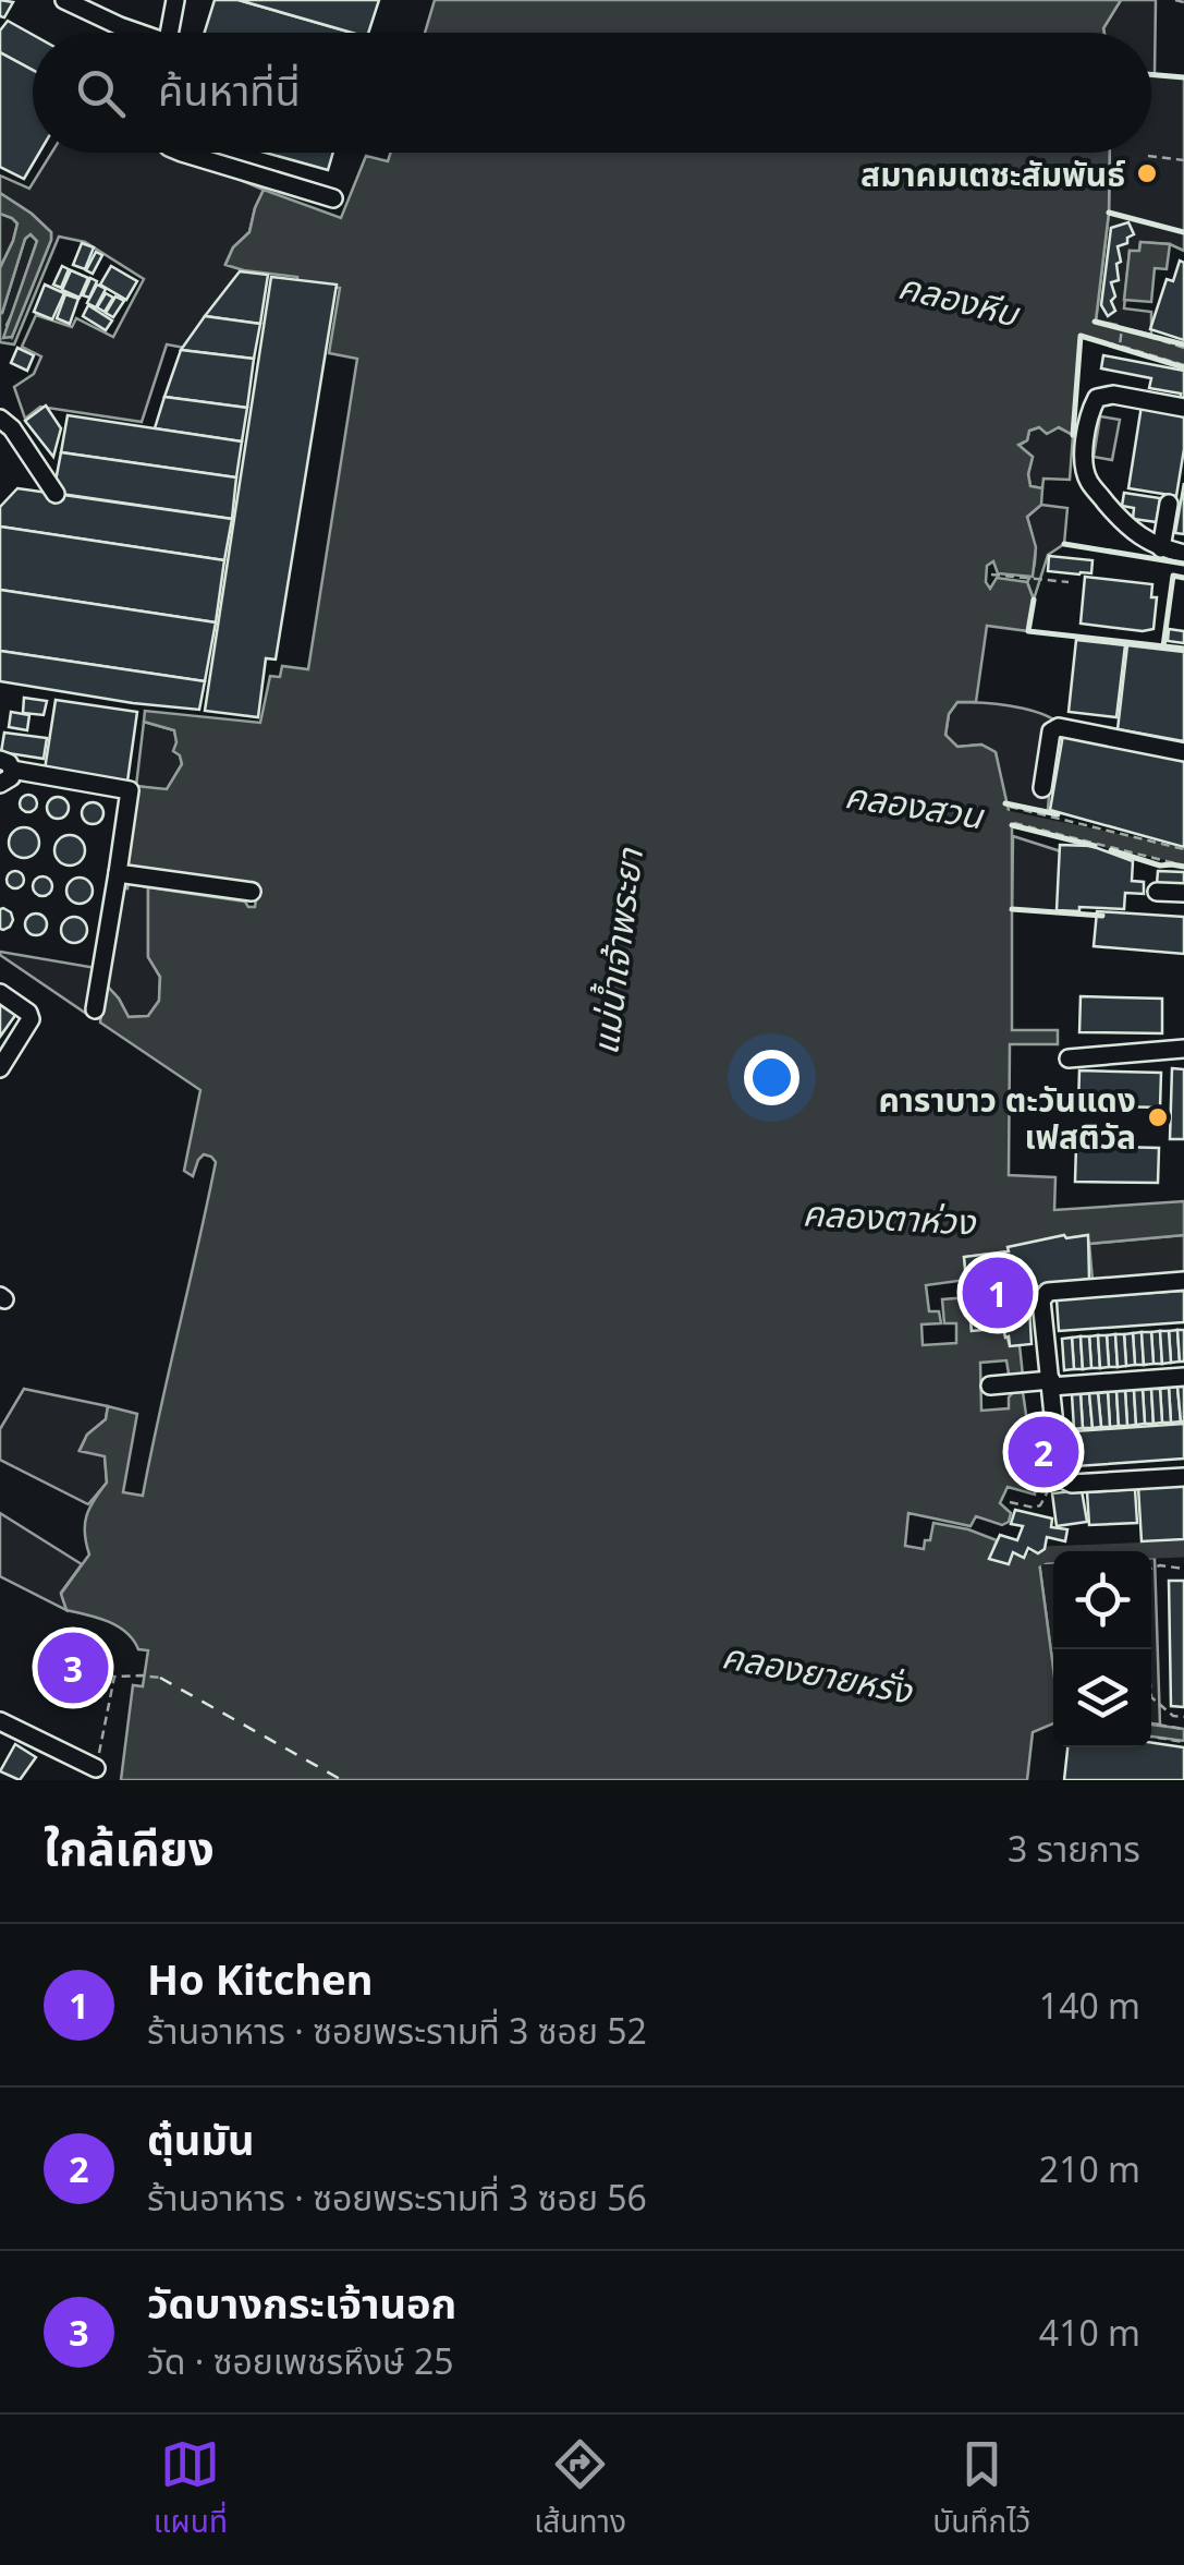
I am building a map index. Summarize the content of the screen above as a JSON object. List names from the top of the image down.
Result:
{
  "water": [
    "คลองหีบ",
    "คลองสวน",
    "แม่น้ำเจ้าพระยา",
    "คลองตาห่วง",
    "คลองยายหรั่ง"
  ],
  "places": ["สมาคมเตชะสัมพันธ์", "คาราบาว ตะวันแดง เฟสติวัล"],
  "page": {
    "search": "ค้นหาที่นี่",
    "pins": ["1", "2", "3"],
    "heading": ["ใกล้เคียง", "3 รายการ"],
    "list": [
      {
        "mark": "1",
        "name": "Ho Kitchen",
        "note": "ร้านอาหาร · ซอยพระรามที่ 3 ซอย 52",
        "value": "140 m"
      },
      {
        "mark": "2",
        "name": "ตุ๋นมัน",
        "note": "ร้านอาหาร · ซอยพระรามที่ 3 ซอย 56",
        "value": "210 m"
      },
      {
        "mark": "3",
        "name": "วัดบางกระเจ้านอก",
        "note": "วัด · ซอยเพชรหึงษ์ 25",
        "value": "410 m"
      }
    ],
    "nav": ["แผนที่", "เส้นทาง", "บันทึกไว้"]
  }
}
